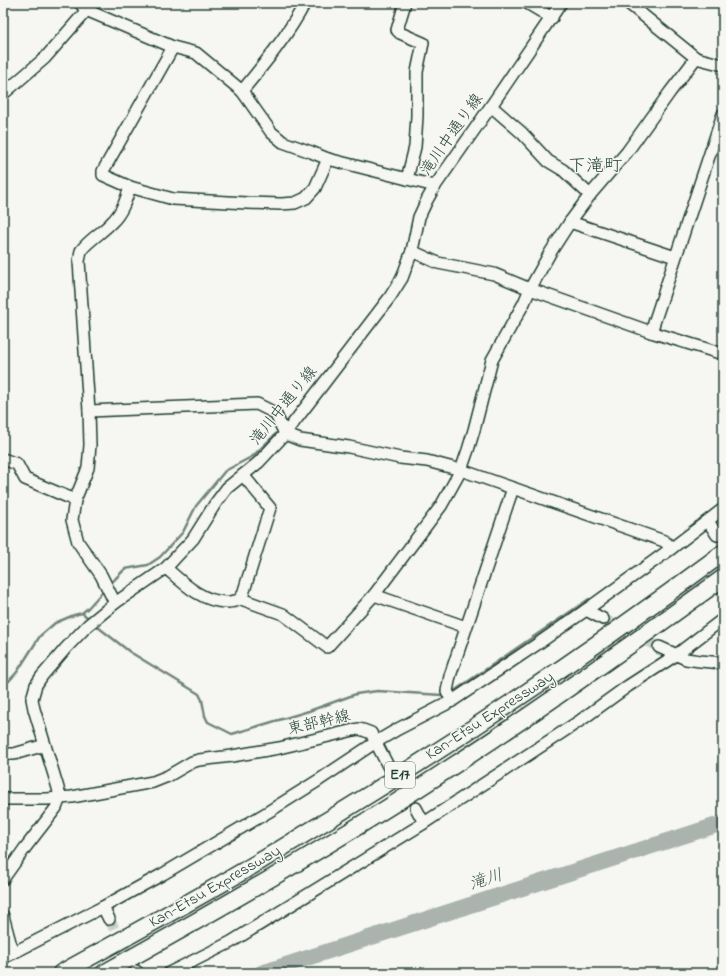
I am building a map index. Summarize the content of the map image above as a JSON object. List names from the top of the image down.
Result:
{
  "streets": {
    "highway": ["Kan-Etsu Expressway", "E17"],
    "street": ["滝川中通り線", "東部幹線"]
  },
  "crossings": [
    ["滝川中通り線", "東部幹線"]
  ],
  "districts": ["下滝町"],
  "water": ["滝川"]
}
